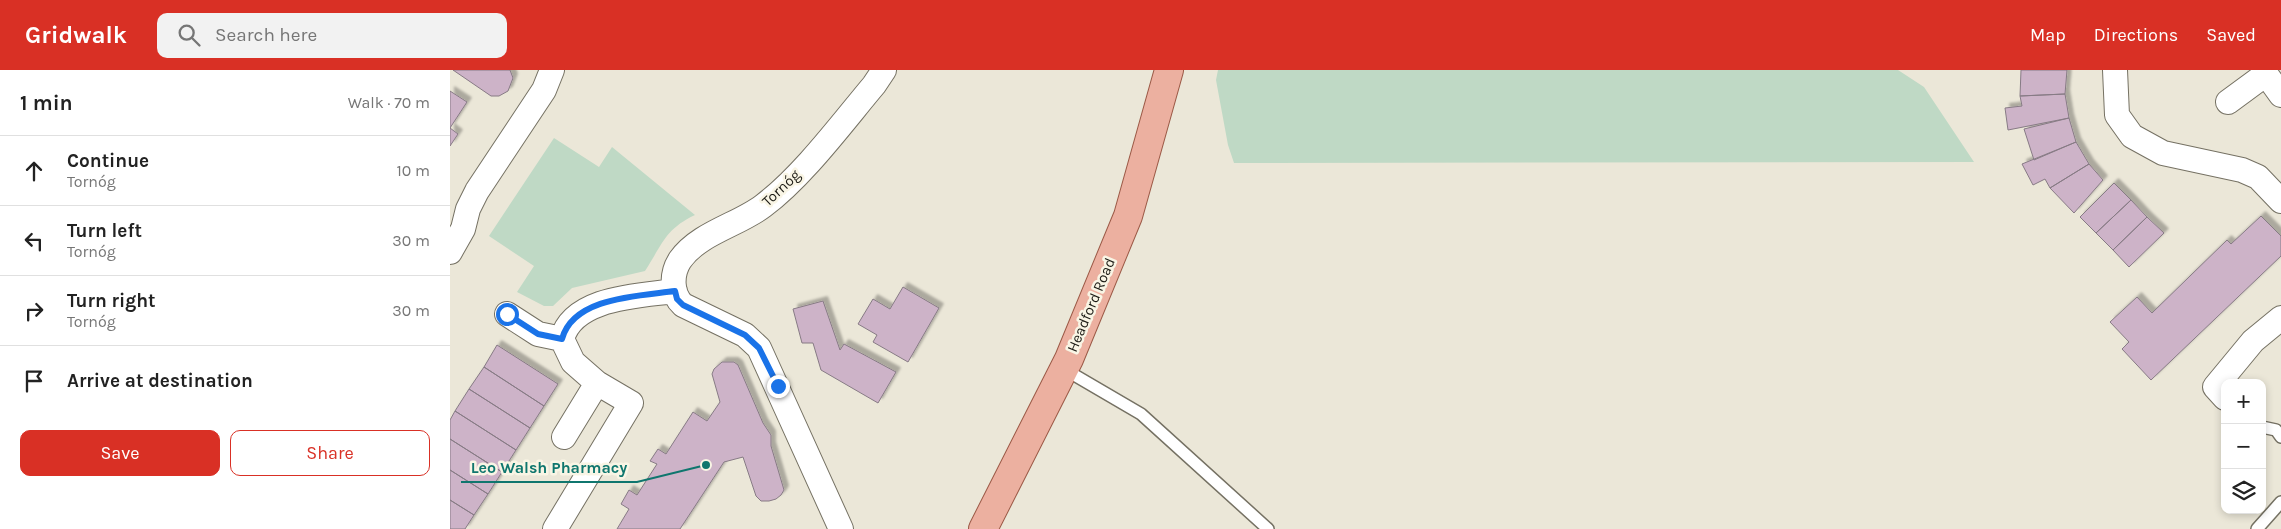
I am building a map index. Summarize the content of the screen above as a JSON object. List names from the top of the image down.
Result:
{
  "streets": {
    "main road": ["Headford Road"],
    "street": ["Tornóg"]
  },
  "places": ["Leo Walsh Pharmacy"],
  "page": {
    "header": "Gridwalk",
    "search": "Search here",
    "nav": ["Map", "Directions", "Saved"],
    "heading": ["1 min", "Walk · 70 m"],
    "list": [
      ["Continue", "Tornóg", "10 m"],
      ["Turn left", "Tornóg", "30 m"],
      ["Turn right", "Tornóg", "30 m"],
      "Arrive at destination"
    ],
    "map_buttons": ["+", "−"],
    "buttons": ["Save", "Share"]
  }
}
